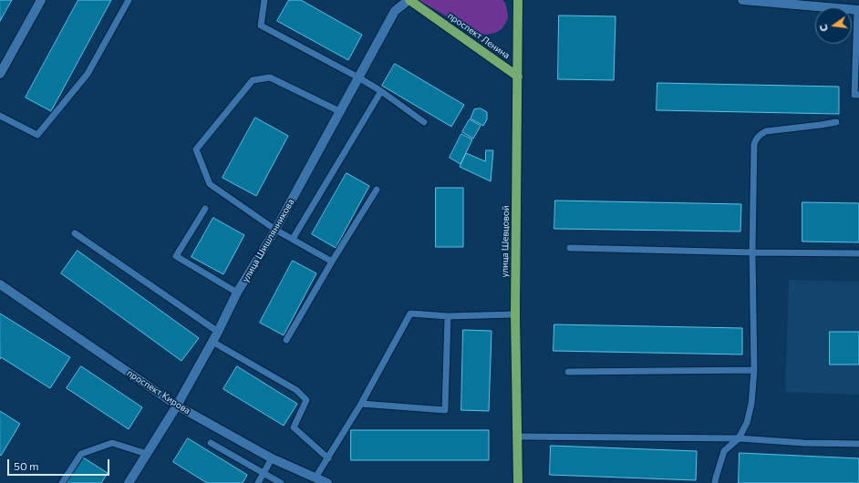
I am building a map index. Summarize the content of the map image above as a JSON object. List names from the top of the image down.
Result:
{
  "streets": {
    "main road": ["проспект Ленина", "улица Шевцовой"],
    "street": ["улица Шишлянникова", "проспект Кирова"]
  },
  "crossings": [
    ["проспект Ленина", "улица Шишлянникова"],
    ["проспект Ленина", "улица Шевцовой"],
    ["улица Шишлянникова", "проспект Кирова"]
  ],
  "scale_bar": "50 m",
  "north": "left"
}
